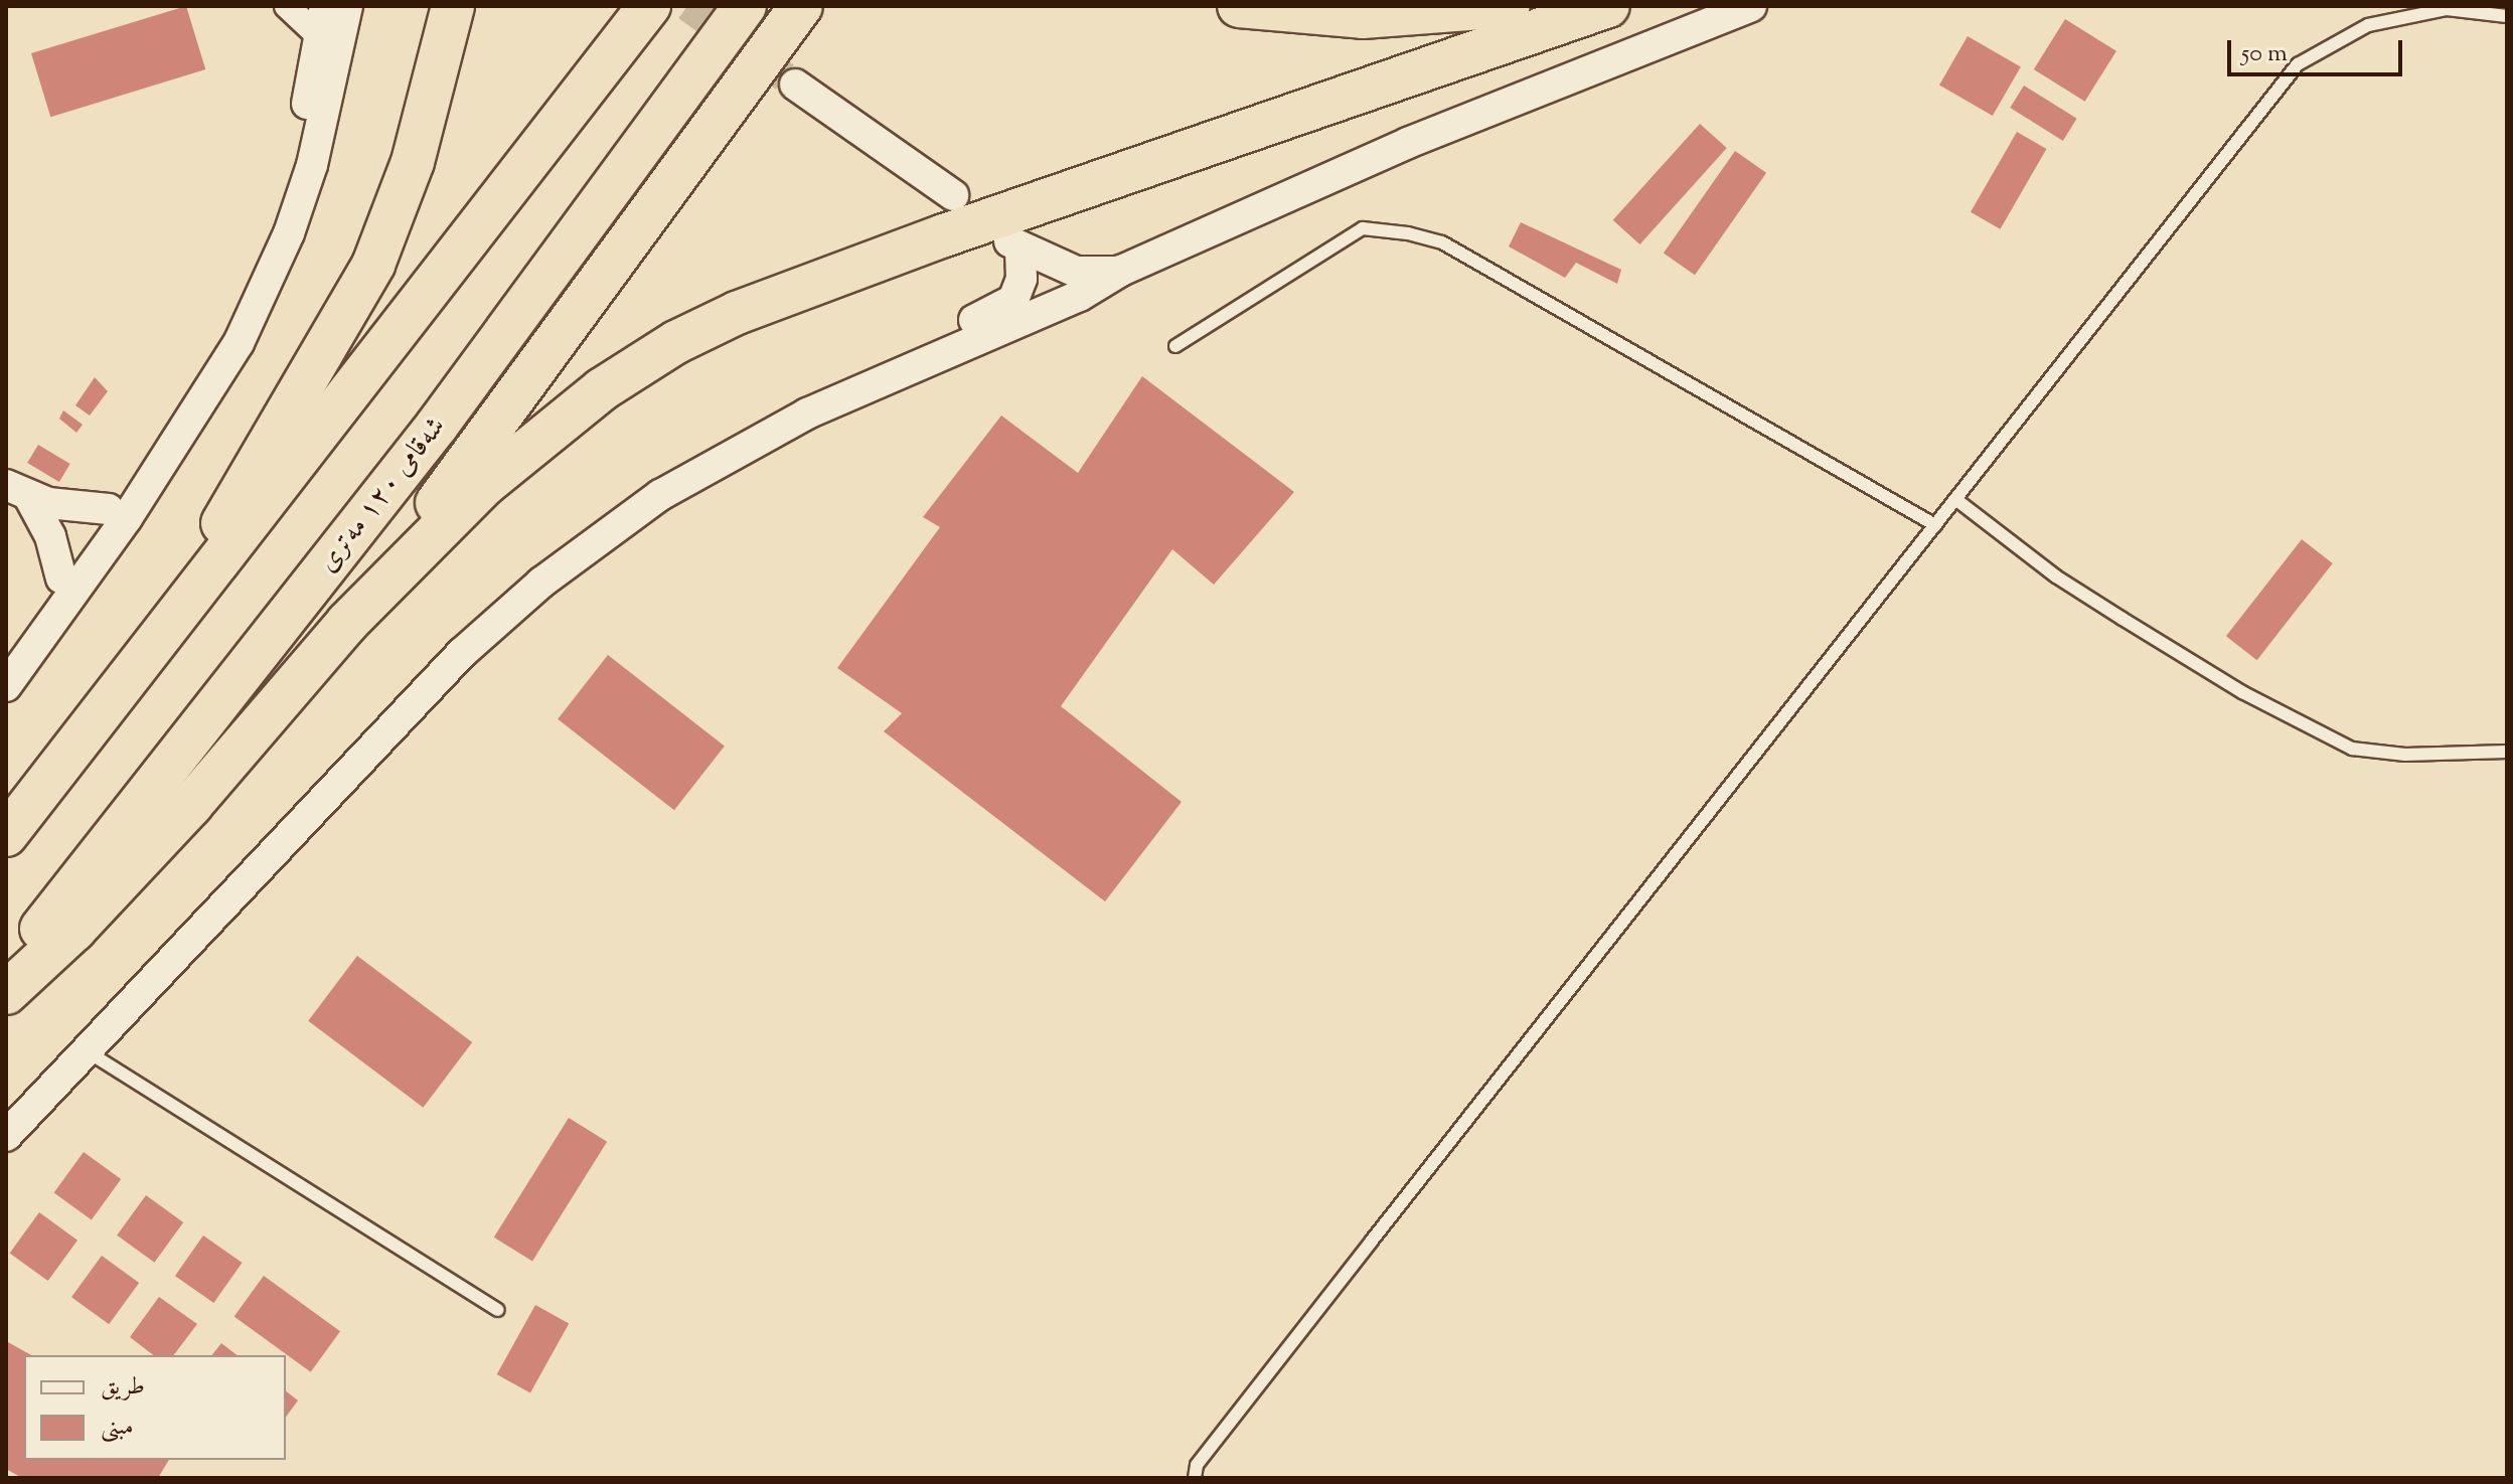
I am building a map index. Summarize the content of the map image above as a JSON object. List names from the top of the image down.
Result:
{
  "streets": {
    "highway": ["شەقامی ١٢٠ مەتری"]
  },
  "legend": ["طريق", "مبنى"],
  "scale_bar": "50 m"
}
